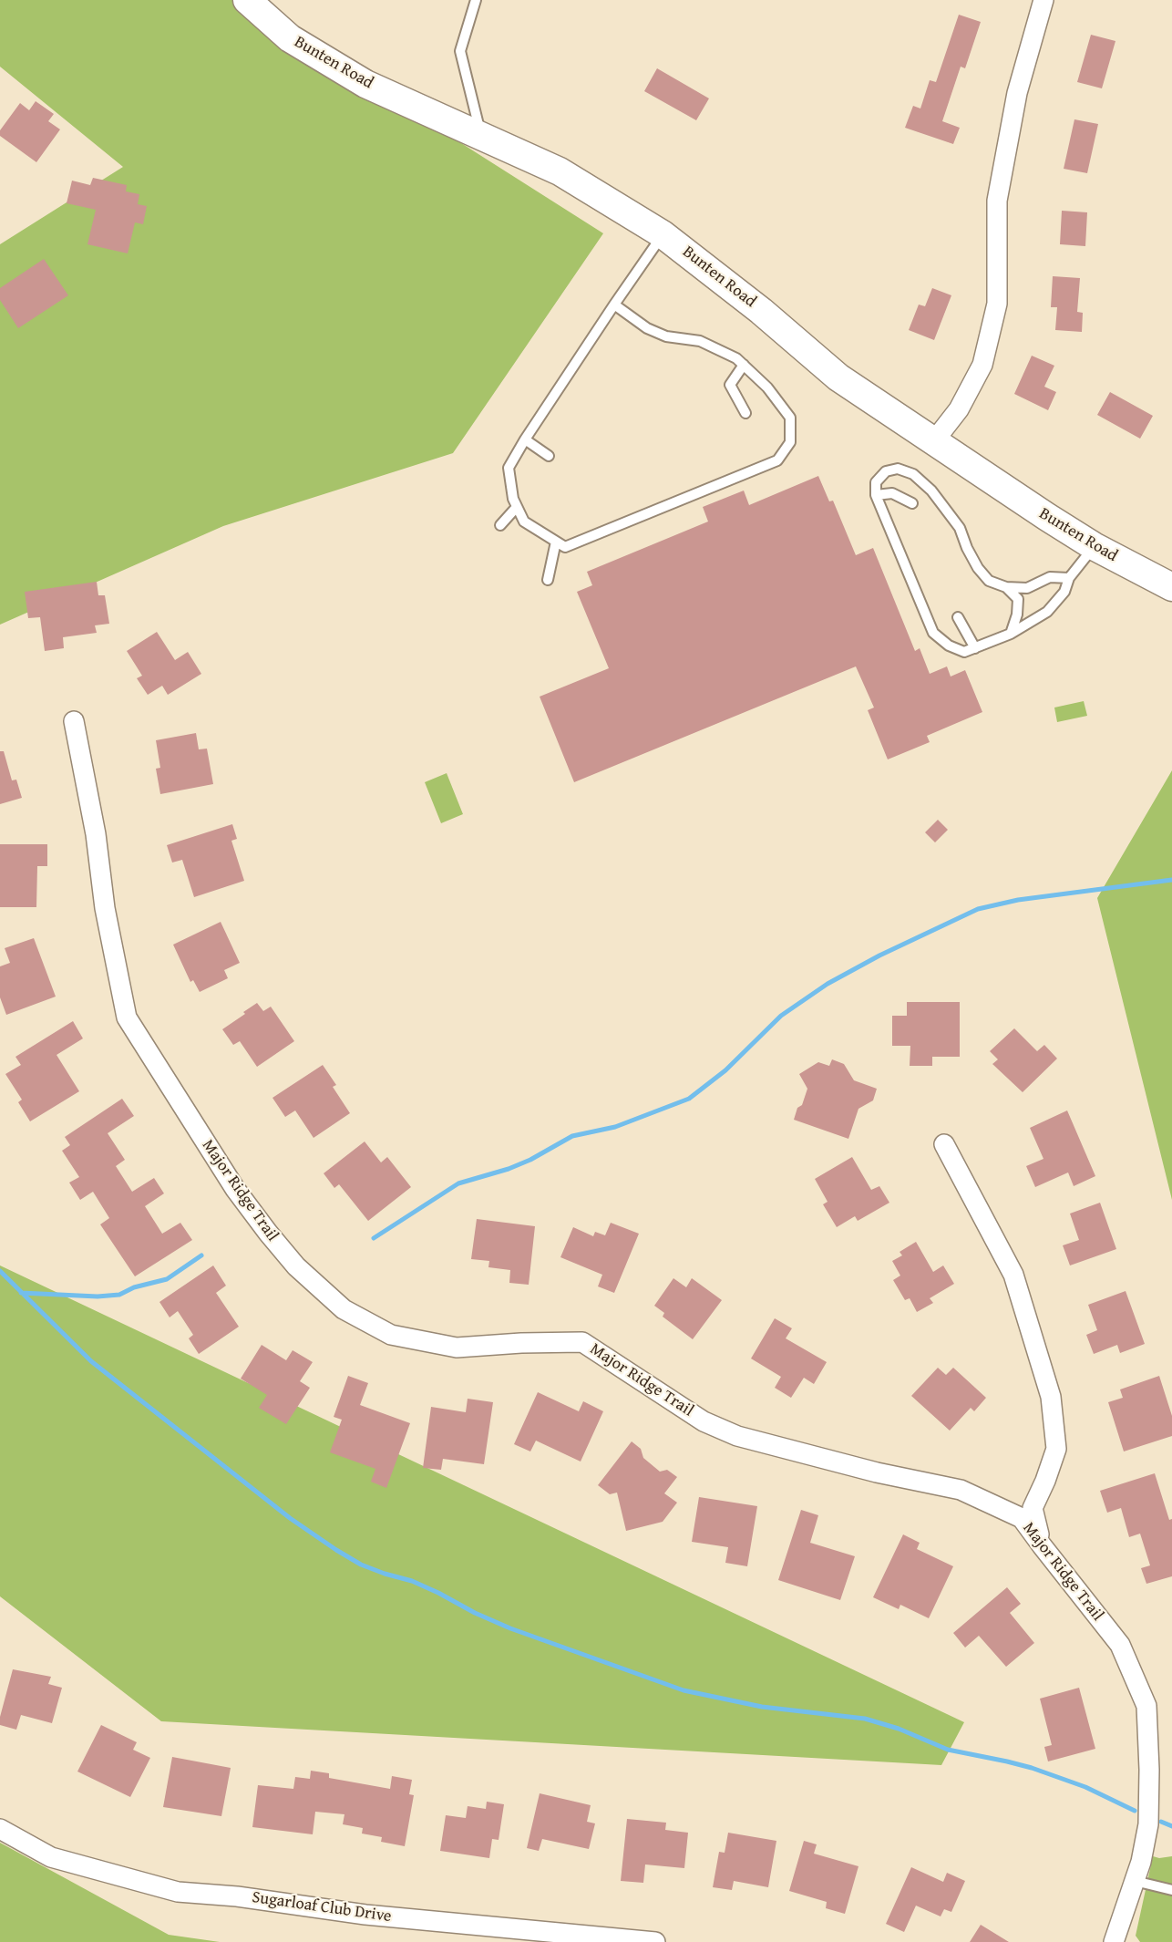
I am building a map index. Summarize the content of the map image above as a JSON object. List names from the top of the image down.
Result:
{
  "streets": {
    "street": ["Bunten Road", "Major Ridge Trail", "Sugarloaf Club Drive"]
  }
}
